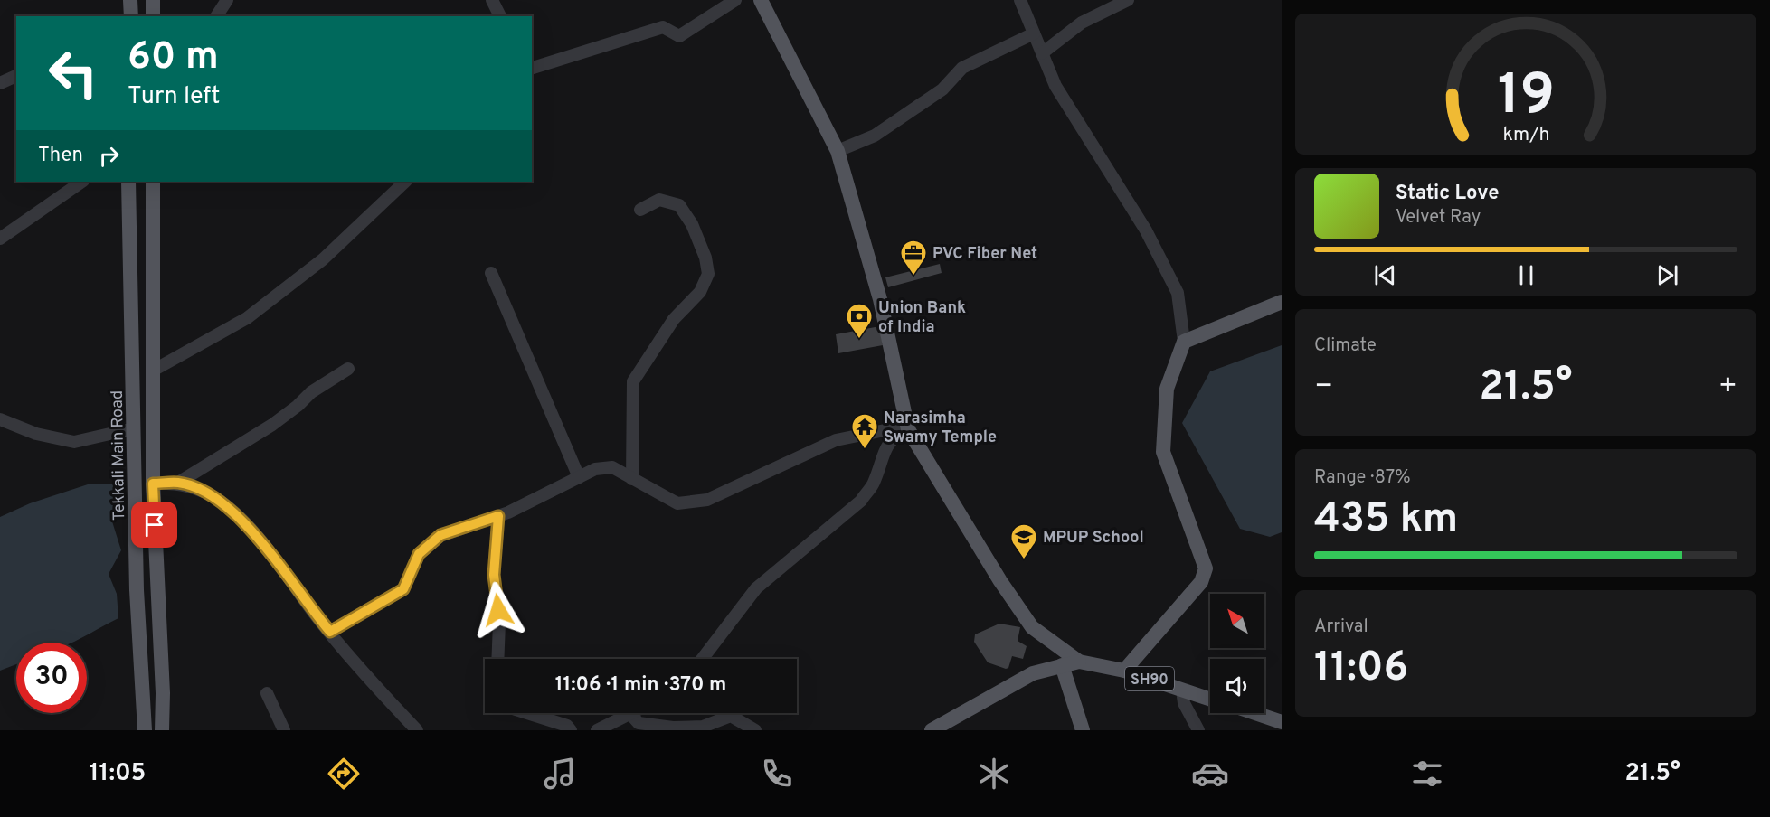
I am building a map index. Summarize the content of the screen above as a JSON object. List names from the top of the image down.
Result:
{
  "streets": {
    "main road": ["Tekkali Main Road", "SH90"]
  },
  "places": {
    "office": ["PVC Fiber Net"],
    "bank": ["Union Bank of India"],
    "temple": ["Narasimha Swamy Temple"],
    "school or university": ["MPUP School"]
  },
  "north": "top left",
  "page": {
    "turn": ["60 m", "Turn left"],
    "then": "Then",
    "song": ["Static Love", "Velvet Ray"],
    "tile": [
      "Climate",
      ["Range · 87%", "435 km"],
      ["Arrival", "11:06"]
    ],
    "heat": ["−", "21.5°", "+"],
    "limit": "30",
    "trip": "11:06 · 1 min · 370 m",
    "tabs": ["11:05", "21.5°"],
    "gauge": ["19", "km/h"]
  }
}
